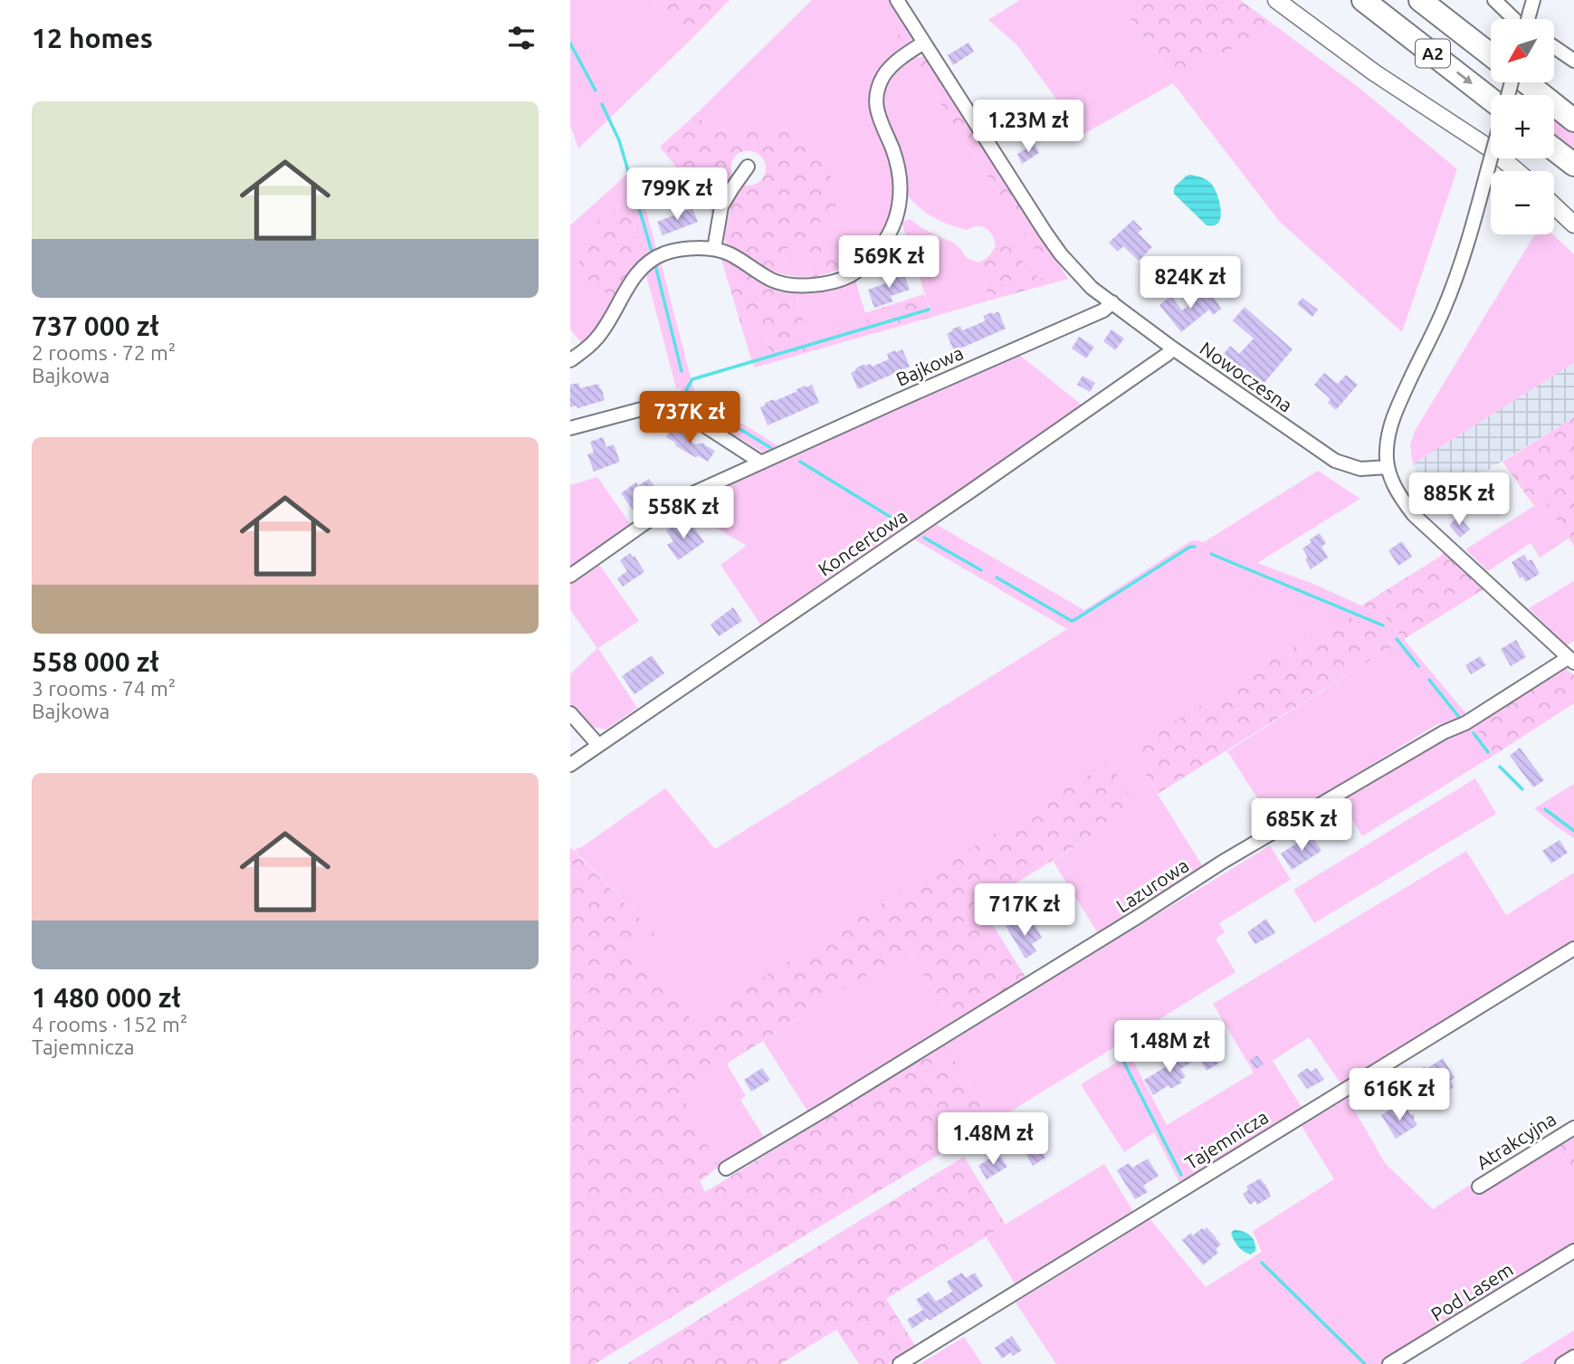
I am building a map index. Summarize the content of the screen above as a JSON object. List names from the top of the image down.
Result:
{
  "streets": {
    "highway": ["A2"],
    "street": [
      "Bajkowa",
      "Nowoczesna",
      "Koncertowa",
      "Lazurowa",
      "Tajemnicza",
      "Atrakcyjna",
      "Pod Lasem"
    ]
  },
  "crossings": [
    ["Bajkowa", "Nowoczesna"],
    ["Nowoczesna", "Koncertowa"]
  ],
  "north": "bottom left",
  "page": {
    "heading": "12 homes",
    "map_buttons": ["+", "−"],
    "list": [
      {
        "name": "737 000 zł",
        "note": "2 rooms · 72 m² · Bajkowa"
      },
      {
        "name": "558 000 zł",
        "note": "3 rooms · 74 m² · Bajkowa"
      },
      {
        "name": "1 480 000 zł",
        "note": "4 rooms · 152 m² · Tajemnicza"
      }
    ],
    "price": [
      "1.23M zł",
      "799K zł",
      "569K zł",
      "824K zł",
      "737K zł",
      "885K zł",
      "558K zł",
      "685K zł",
      "717K zł",
      "1.48M zł",
      "616K zł",
      "1.48M zł"
    ]
  }
}
